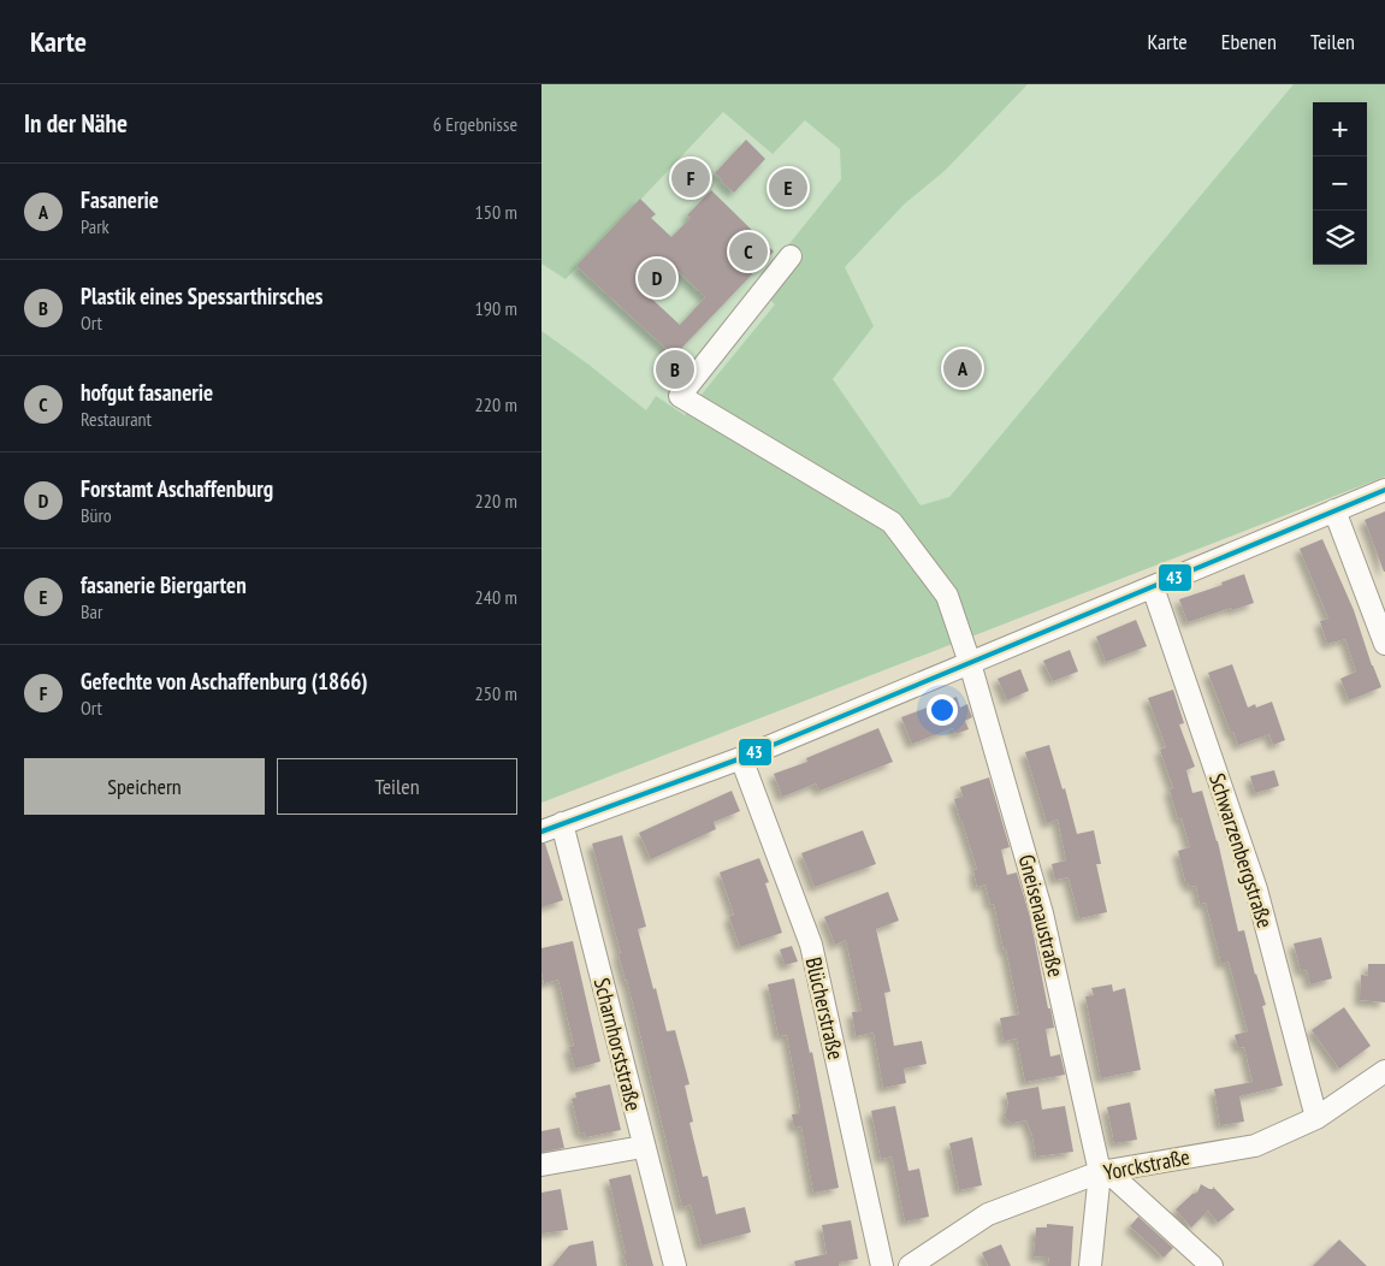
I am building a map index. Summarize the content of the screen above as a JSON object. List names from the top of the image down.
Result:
{
  "streets": {
    "street": [
      "Schwarzenbergstraße",
      "Gneisenaustraße",
      "Blücherstraße",
      "Scharnhorststraße",
      "Yorckstraße"
    ]
  },
  "crossings": [
    ["Schwarzenbergstraße", "Yorckstraße"],
    ["Gneisenaustraße", "Yorckstraße"]
  ],
  "lines": ["transit line 43"],
  "page": {
    "header": "Karte",
    "nav": ["Karte", "Ebenen", "Teilen"],
    "heading": ["In der Nähe", "6 Ergebnisse"],
    "map_buttons": ["+", "−"],
    "pins": [
      "F",
      "E",
      "C",
      "D",
      "A",
      "B"
    ],
    "list": [
      {
        "mark": "A",
        "name": "Fasanerie",
        "note": "Park",
        "value": "150 m"
      },
      {
        "mark": "B",
        "name": "Plastik eines Spessarthirsches",
        "note": "Ort",
        "value": "190 m"
      },
      {
        "mark": "C",
        "name": "hofgut fasanerie",
        "note": "Restaurant",
        "value": "220 m"
      },
      {
        "mark": "D",
        "name": "Forstamt Aschaffenburg",
        "note": "Büro",
        "value": "220 m"
      },
      {
        "mark": "E",
        "name": "fasanerie Biergarten",
        "note": "Bar",
        "value": "240 m"
      },
      {
        "mark": "F",
        "name": "Gefechte von Aschaffenburg (1866)",
        "note": "Ort",
        "value": "250 m"
      }
    ],
    "buttons": ["Speichern", "Teilen"]
  }
}
